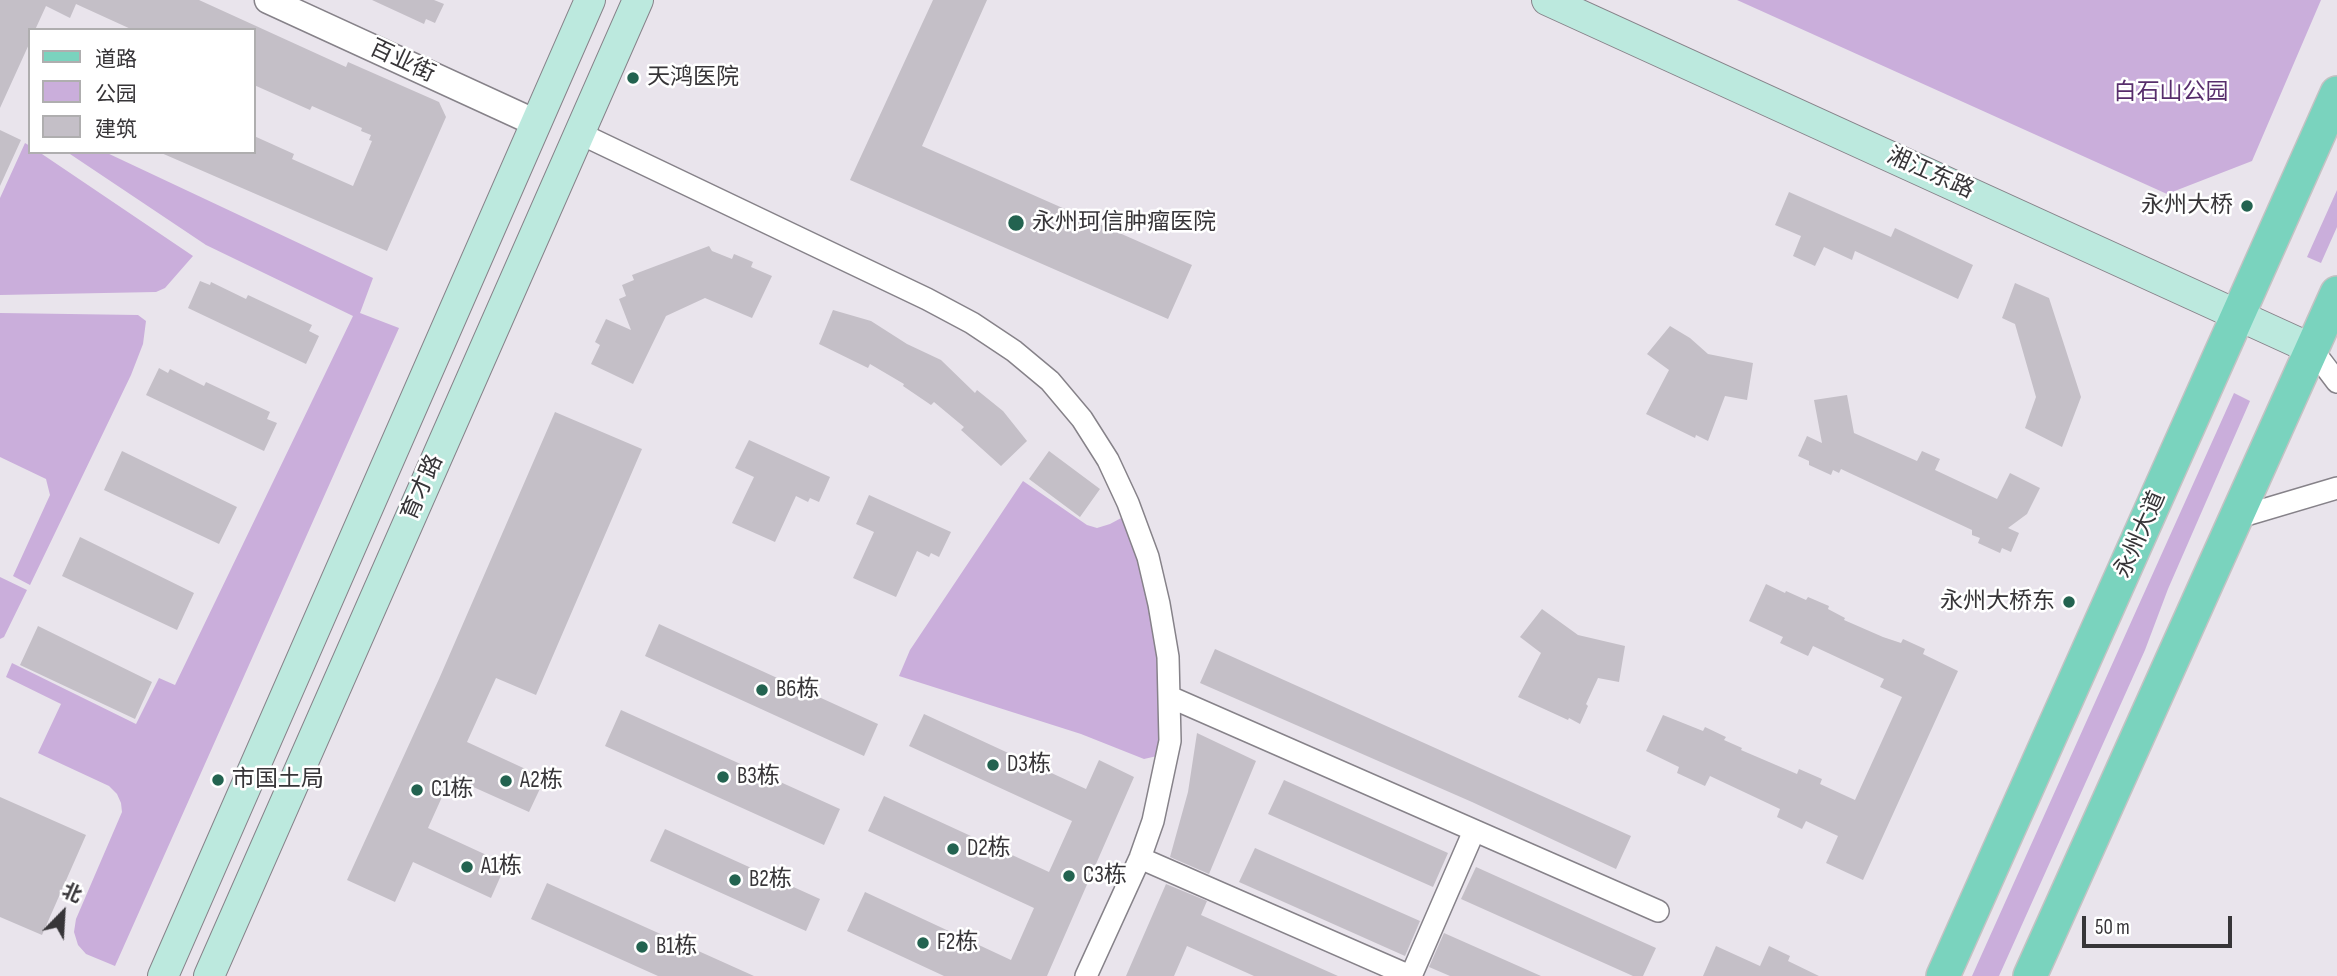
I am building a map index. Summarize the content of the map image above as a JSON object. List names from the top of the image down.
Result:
{
  "streets": {
    "main road": ["湘江东路", "育才路", "永州大道"],
    "street": ["百业街"]
  },
  "crossings": [
    ["百业街", "育才路"],
    ["湘江东路", "永州大道"]
  ],
  "parks": ["白石山公园"],
  "places": [
    "天鸿医院",
    "永州大桥",
    "永州珂信肿瘤医院",
    "永州大桥东",
    "B6栋",
    "D3栋",
    "B3栋",
    "市国土局",
    "A2栋",
    "C1栋",
    "D2栋",
    "A1栋",
    "C3栋",
    "B2栋",
    "F2栋",
    "B1栋"
  ],
  "legend": ["道路", "公园", "建筑"],
  "scale_bar": "50 m",
  "north": "top right"
}
